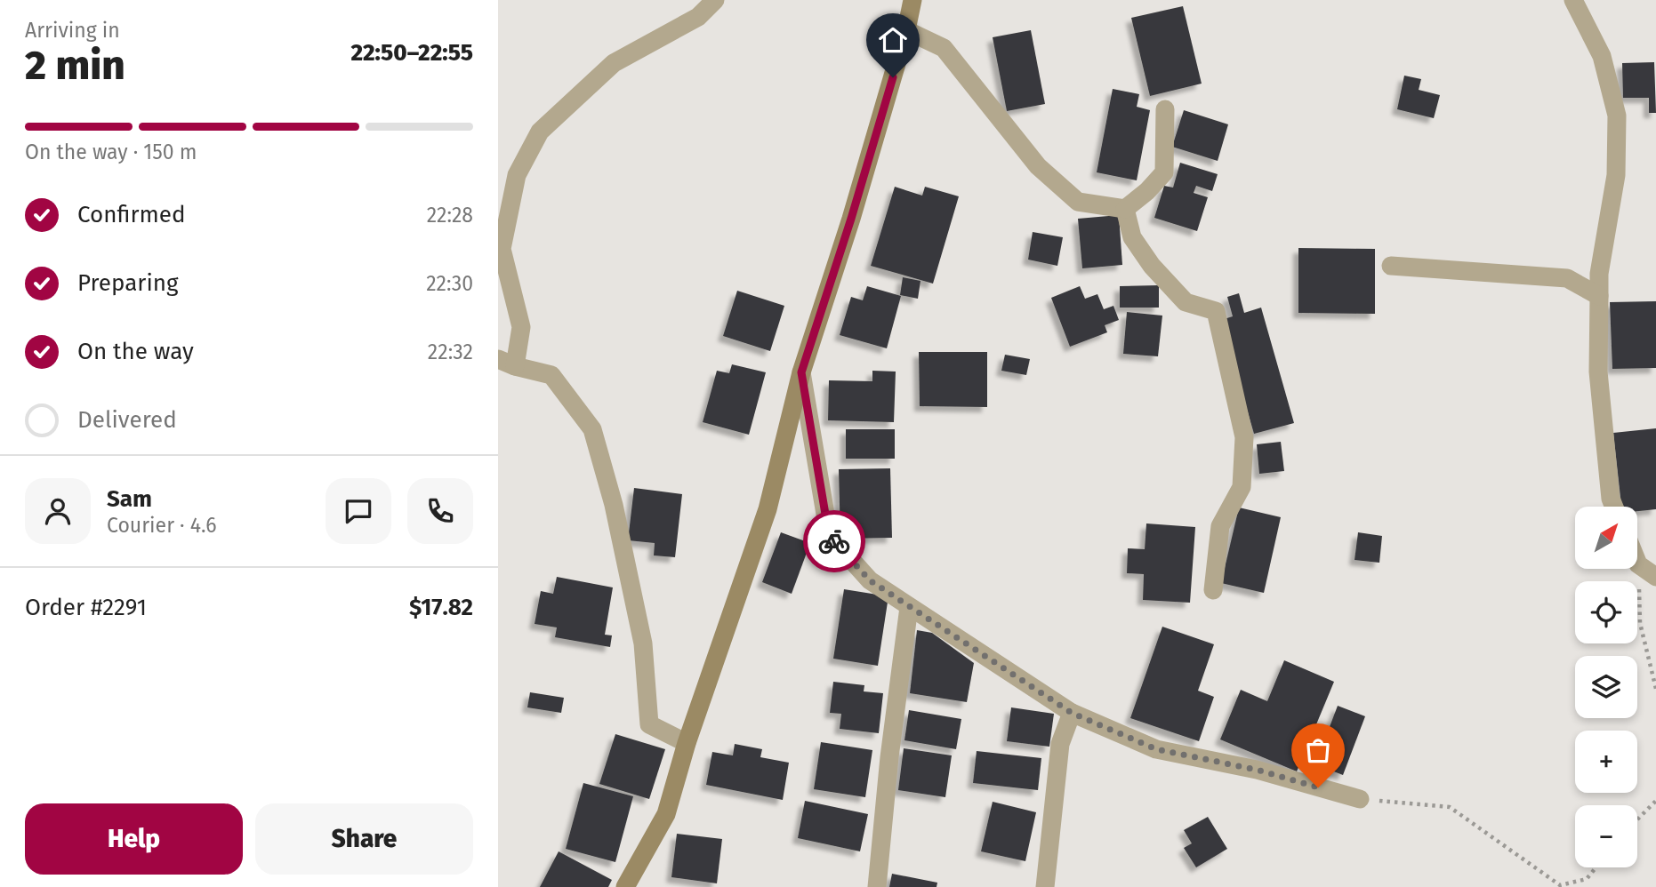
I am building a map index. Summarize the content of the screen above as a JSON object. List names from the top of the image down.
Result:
{
  "north": "top right",
  "page": {
    "heading": ["2 min", "Arriving in", "22:50–22:55"],
    "panel": [
      "Sam",
      "Courier · 4.6",
      "Order #2291",
      "$17.82"
    ],
    "bar": "On the way · 150 m",
    "list": [
      ["Confirmed", "22:28"],
      ["Preparing", "22:30"],
      ["On the way", "22:32"],
      "Delivered"
    ],
    "map_buttons": ["+", "−"],
    "buttons": ["Help", "Share"]
  }
}
